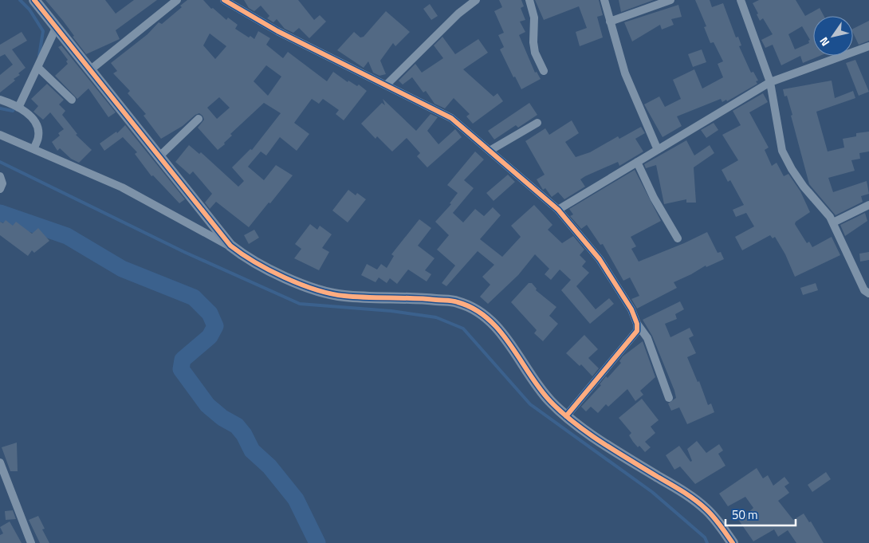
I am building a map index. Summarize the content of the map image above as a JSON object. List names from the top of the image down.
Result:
{
  "scale_bar": "50 m",
  "north": "bottom left"
}
